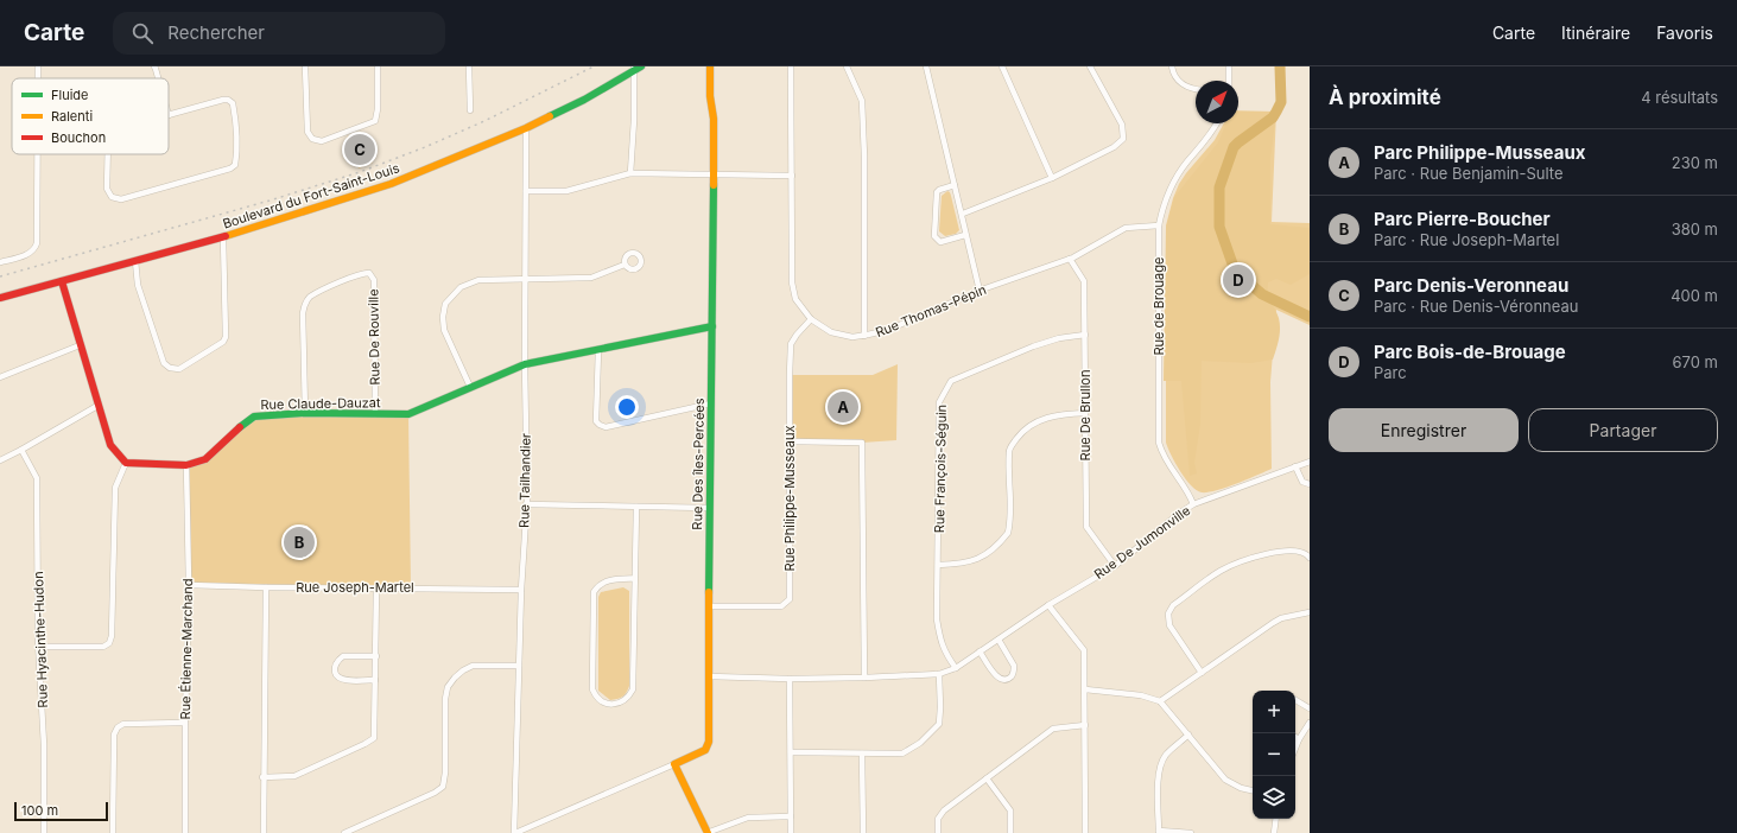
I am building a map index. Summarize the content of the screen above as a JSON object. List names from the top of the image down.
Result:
{
  "streets": {
    "street": [
      "Boulevard du Fort-Saint-Louis",
      "Rue de Brouage",
      "Rue Thomas-Pépin",
      "Rue De Rouville",
      "Rue Claude-Dauzat",
      "Rue De Brullon",
      "Rue Des îles-Percées",
      "Rue François-Séguin",
      "Rue Tailhandier",
      "Rue Philippe-Musseaux",
      "Rue De Jumonville",
      "Rue Joseph-Martel",
      "Rue Hyacinthe-Hudon",
      "Rue Étienne-Marchand"
    ]
  },
  "crossings": [
    ["Boulevard du Fort-Saint-Louis", "Rue Tailhandier"],
    ["Rue de Brouage", "Rue Thomas-Pépin"],
    ["Rue de Brouage", "Rue De Jumonville"],
    ["Rue Thomas-Pépin", "Rue De Brullon"],
    ["Rue Thomas-Pépin", "Rue Philippe-Musseaux"],
    ["Rue De Rouville", "Rue Claude-Dauzat"],
    ["Rue Claude-Dauzat", "Rue Des îles-Percées"],
    ["Rue Claude-Dauzat", "Rue Tailhandier"],
    ["Rue Claude-Dauzat", "Rue Étienne-Marchand"],
    ["Rue De Brullon", "Rue François-Séguin"],
    ["Rue De Brullon", "Rue De Jumonville"],
    ["Rue Des îles-Percées", "Rue Philippe-Musseaux"],
    ["Rue Des îles-Percées", "Rue De Jumonville"],
    ["Rue François-Séguin", "Rue De Jumonville"],
    ["Rue Tailhandier", "Rue Joseph-Martel"],
    ["Rue Joseph-Martel", "Rue Étienne-Marchand"]
  ],
  "legend": ["Fluide", "Ralenti", "Bouchon"],
  "scale_bar": "100 m",
  "north": "top right",
  "page": {
    "header": "Carte",
    "search": "Rechercher",
    "nav": ["Carte", "Itinéraire", "Favoris"],
    "heading": ["À proximité", "4 résultats"],
    "list": [
      {
        "mark": "A",
        "name": "Parc Philippe-Musseaux",
        "note": "Parc · Rue Benjamin-Sulte",
        "value": "230 m"
      },
      {
        "mark": "B",
        "name": "Parc Pierre-Boucher",
        "note": "Parc · Rue Joseph-Martel",
        "value": "380 m"
      },
      {
        "mark": "C",
        "name": "Parc Denis-Veronneau",
        "note": "Parc · Rue Denis-Véronneau",
        "value": "400 m"
      },
      {
        "mark": "D",
        "name": "Parc Bois-de-Brouage",
        "note": "Parc",
        "value": "670 m"
      }
    ],
    "pins": [
      "C",
      "D",
      "A",
      "B"
    ],
    "buttons": ["Enregistrer", "Partager"],
    "map_buttons": ["+", "−"],
    "scale": "100 m"
  }
}
